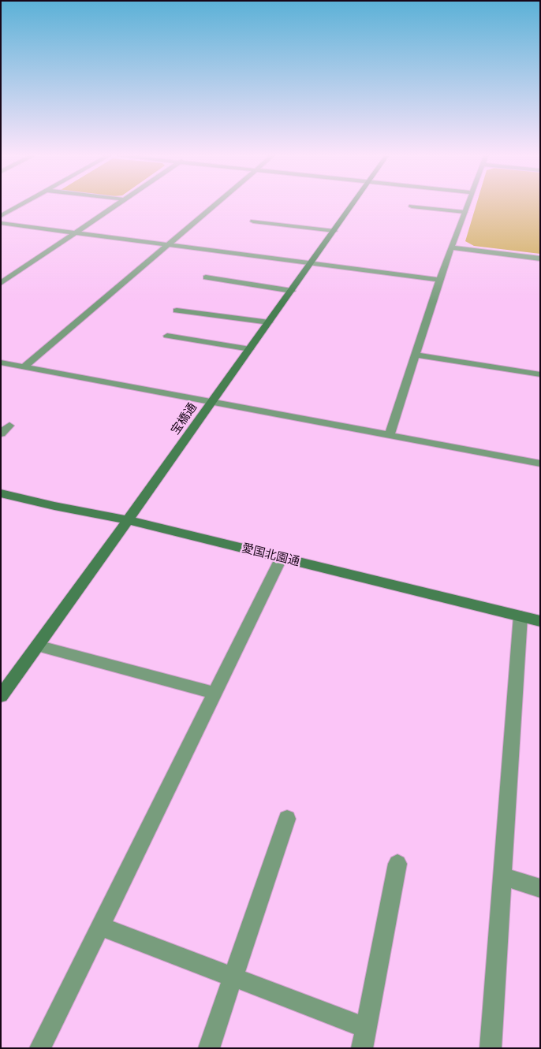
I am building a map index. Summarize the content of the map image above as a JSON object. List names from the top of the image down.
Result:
{
  "streets": {
    "street": ["宝橋通", "愛国北園通"]
  },
  "crossings": [
    ["宝橋通", "愛国北園通"]
  ]
}
